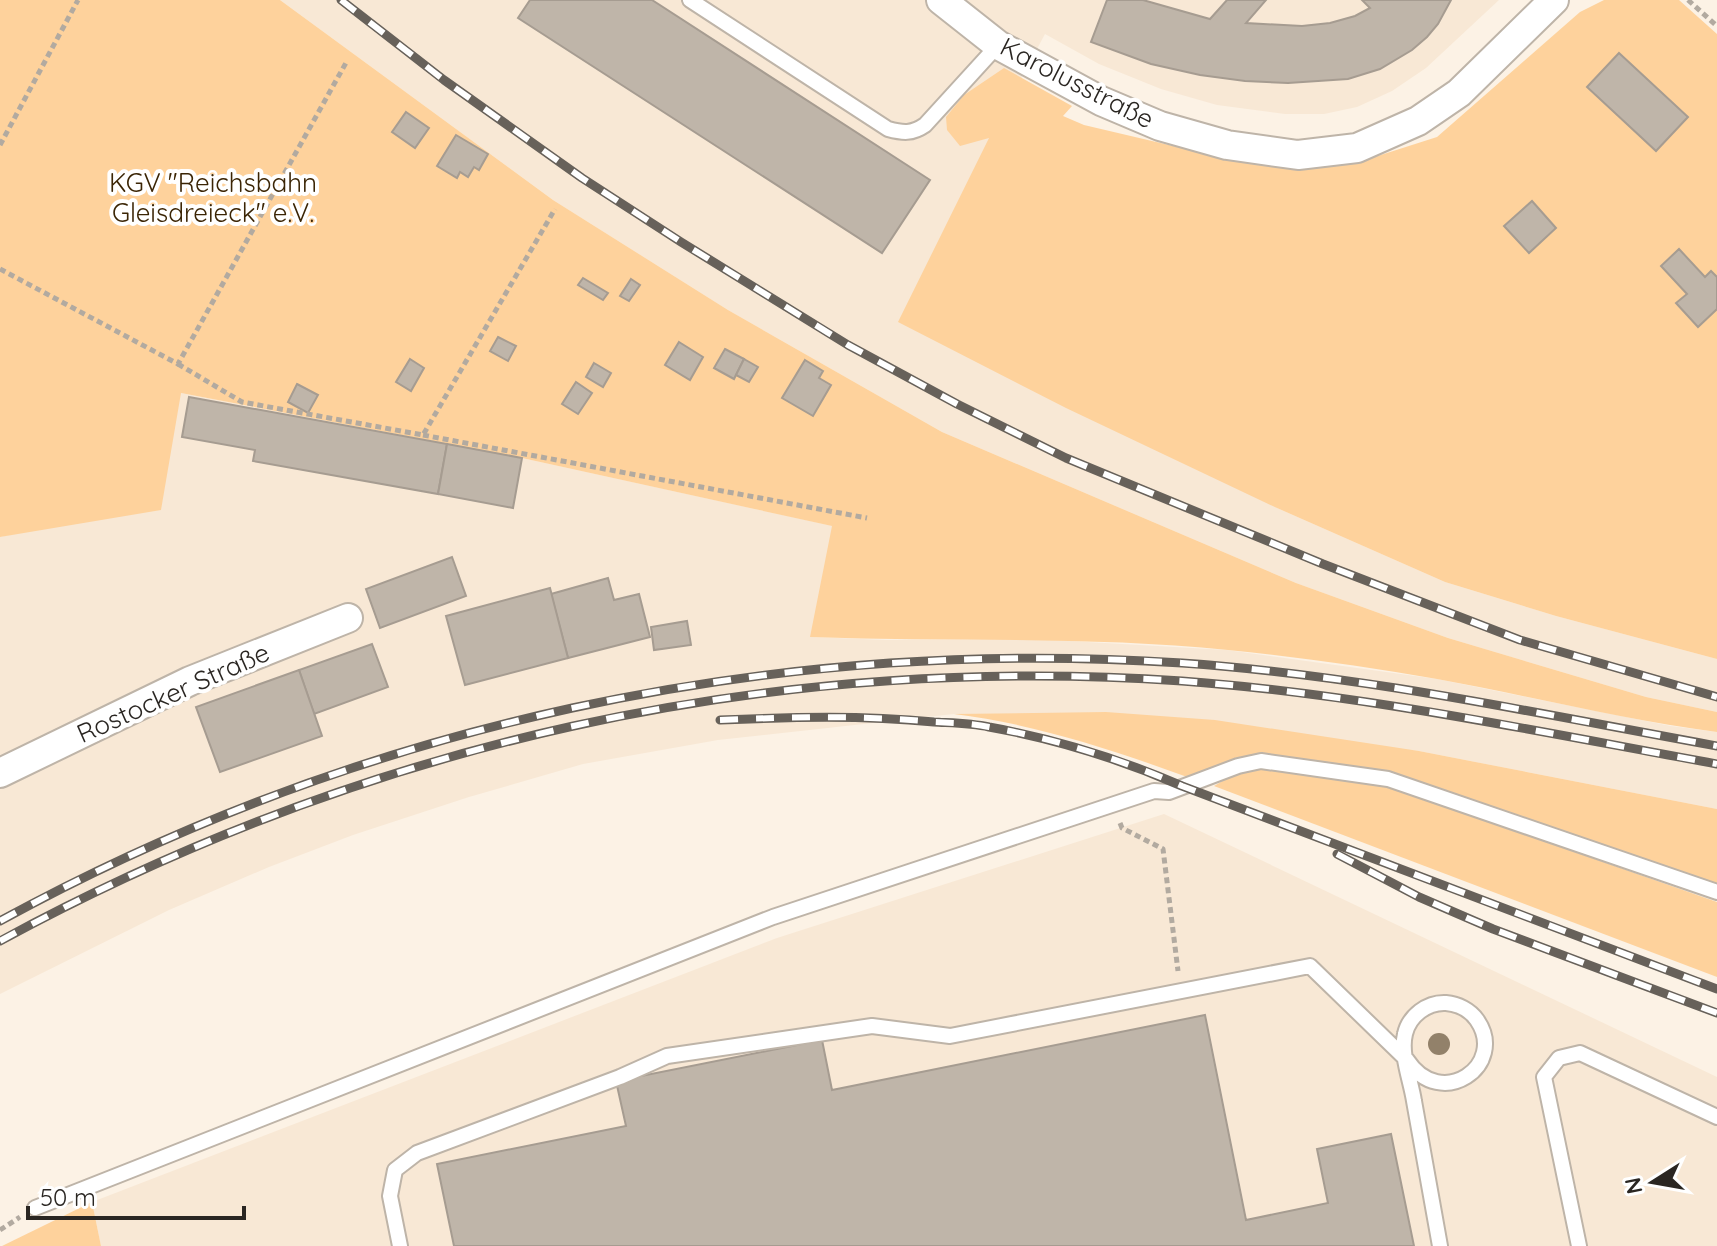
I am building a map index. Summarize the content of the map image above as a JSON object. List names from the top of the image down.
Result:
{
  "streets": {
    "street": ["Karolusstraße", "Rostocker Straße"]
  },
  "parks": ["KGV \"Reichsbahn Gleisdreieck\" e.V."],
  "scale_bar": "50 m",
  "north": "left"
}
